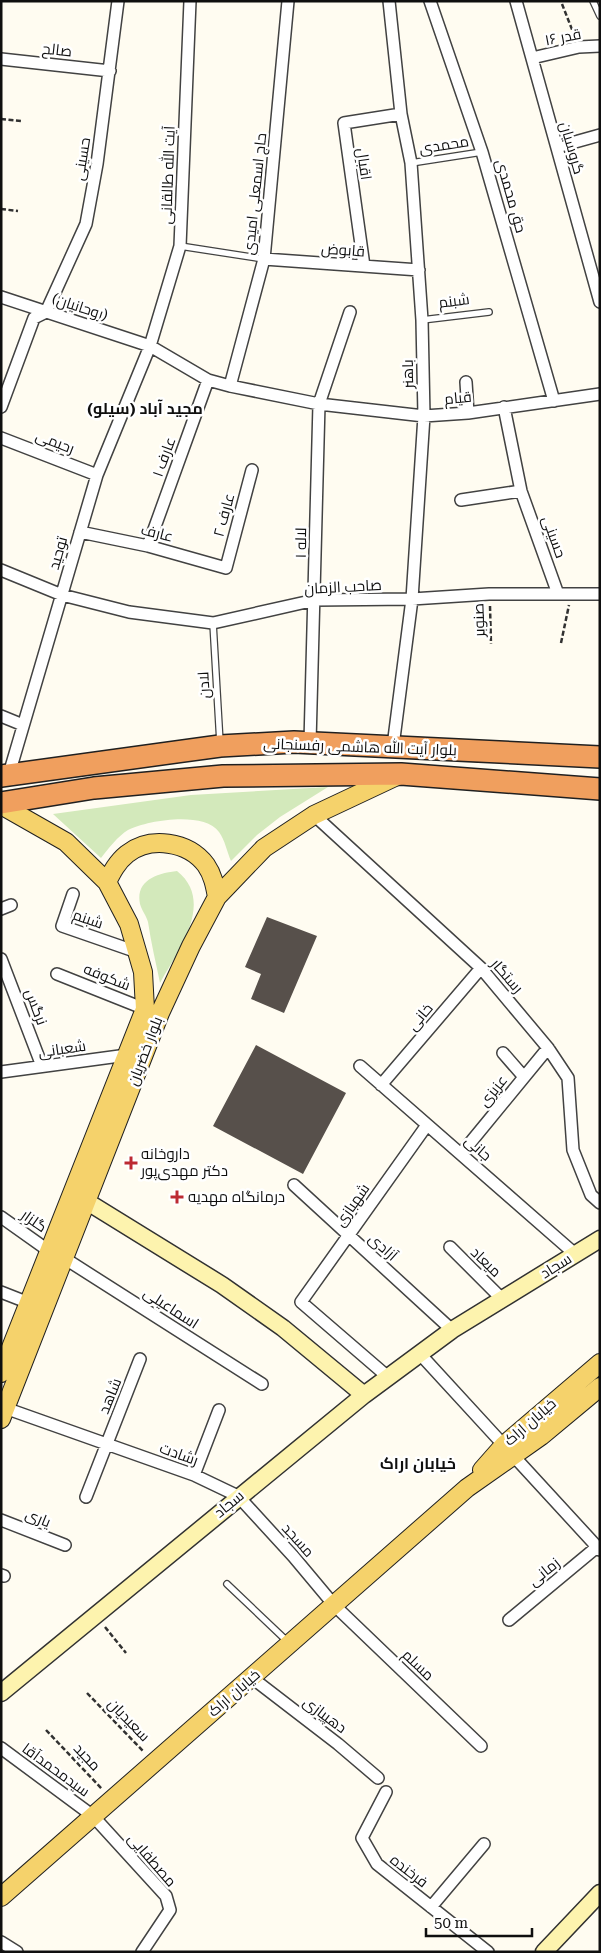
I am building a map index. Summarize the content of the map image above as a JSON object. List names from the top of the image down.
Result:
{
  "streets": {
    "highway": ["بلوار آیت الله هاشمی رفسنجانی"],
    "main road": ["بلوار خضریان", "خیابان اراک"],
    "street": [
      "قدر ۱۶",
      "صالح",
      "گروسیان",
      "حسینی",
      "اقبال",
      "آیت الله طالقانی",
      "حاج اسمعلی امیدی",
      "حق محمدی",
      "قابوض",
      "شبنم",
      "(روحانیان)",
      "باهنر",
      "قیام",
      "رحیمی",
      "عارف ۱",
      "عارف ۲",
      "عارف",
      "لاله ۱",
      "توحید",
      "صاحب الزمان",
      "رستگار",
      "شکوفه",
      "نرگس",
      "خانی",
      "شعبانی",
      "عزیزی",
      "جانی",
      "شهبازی",
      "گلزار",
      "آزادی",
      "میعاد",
      "سجاد",
      "اسماعیلی",
      "شاهد",
      "رشادت",
      "یاری",
      "مسجد",
      "زمانی",
      "مسلم",
      "دهپیازی",
      "سیدمحمدآقا",
      "مصطفایی",
      "فرخنده"
    ],
    "lane": ["محمدی", "لادن"],
    "path": ["صنوبر", "سعیدیان", "مجید"]
  },
  "crossings": [
    ["قدر ۱۶", "گروسیان"],
    ["صالح", "حسینی"],
    ["محمدی", "حق محمدی"],
    ["محمدی", "باهنر"],
    ["حسینی", "(روحانیان)"],
    ["حسینی", "قیام"],
    ["حسینی", "صاحب الزمان"],
    ["اقبال", "قابوض"],
    ["اقبال", "باهنر"],
    ["آیت الله طالقانی", "(روحانیان)"],
    ["آیت الله طالقانی", "توحید"],
    ["حاج اسمعلی امیدی", "قابوض"],
    ["حق محمدی", "قیام"],
    ["قابوض", "باهنر"],
    ["شبنم", "باهنر"],
    ["شبنم", "بلوار خضریان"],
    ["(روحانیان)", "توحید"],
    ["باهنر", "قیام"],
    ["باهنر", "صاحب الزمان"],
    ["باهنر", "بلوار آیت الله هاشمی رفسنجانی"],
    ["قیام", "لاله ۱"],
    ["رحیمی", "توحید"],
    ["عارف ۱", "عارف"],
    ["عارف ۲", "عارف"],
    ["عارف", "توحید"],
    ["لاله ۱", "صاحب الزمان"],
    ["لاله ۱", "بلوار آیت الله هاشمی رفسنجانی"],
    ["توحید", "صاحب الزمان"],
    ["توحید", "بلوار آیت الله هاشمی رفسنجانی"],
    ["صاحب الزمان", "صنوبر"],
    ["صاحب الزمان", "لادن"],
    ["لادن", "بلوار آیت الله هاشمی رفسنجانی"],
    ["بلوار آیت الله هاشمی رفسنجانی", "بلوار خضریان"],
    ["رستگار", "خانی"],
    ["رستگار", "بلوار خضریان"],
    ["رستگار", "عزیزی"],
    ["شکوفه", "بلوار خضریان"],
    ["نرگس", "شعبانی"],
    ["خانی", "جانی"],
    ["شعبانی", "بلوار خضریان"],
    ["بلوار خضریان", "گلزار"],
    ["بلوار خضریان", "اسماعیلی"],
    ["بلوار خضریان", "رشادت"],
    ["عزیزی", "جانی"],
    ["جانی", "شهبازی"],
    ["جانی", "سجاد"],
    ["شهبازی", "آزادی"],
    ["شهبازی", "سجاد"],
    ["گلزار", "اسماعیلی"],
    ["آزادی", "سجاد"],
    ["میعاد", "سجاد"],
    ["سجاد", "رشادت"],
    ["سجاد", "مسجد"],
    ["شاهد", "رشادت"],
    ["خیابان اراک", "مسجد"],
    ["خیابان اراک", "مسلم"],
    ["خیابان اراک", "دهپیازی"],
    ["خیابان اراک", "سعیدیان"],
    ["خیابان اراک", "مجید"],
    ["خیابان اراک", "سیدمحمدآقا"],
    ["خیابان اراک", "مصطفایی"],
    ["رشادت", "مسجد"],
    ["مسجد", "مسلم"],
    ["سیدمحمدآقا", "مصطفایی"]
  ],
  "districts": ["(مجید آباد (سیلو", "خیابان اراک"],
  "places": {
    "health": ["داروخانه دکتر مهدی‌پور", "درمانگاه مهدیه"]
  },
  "scale_bar": "50 m"
}
